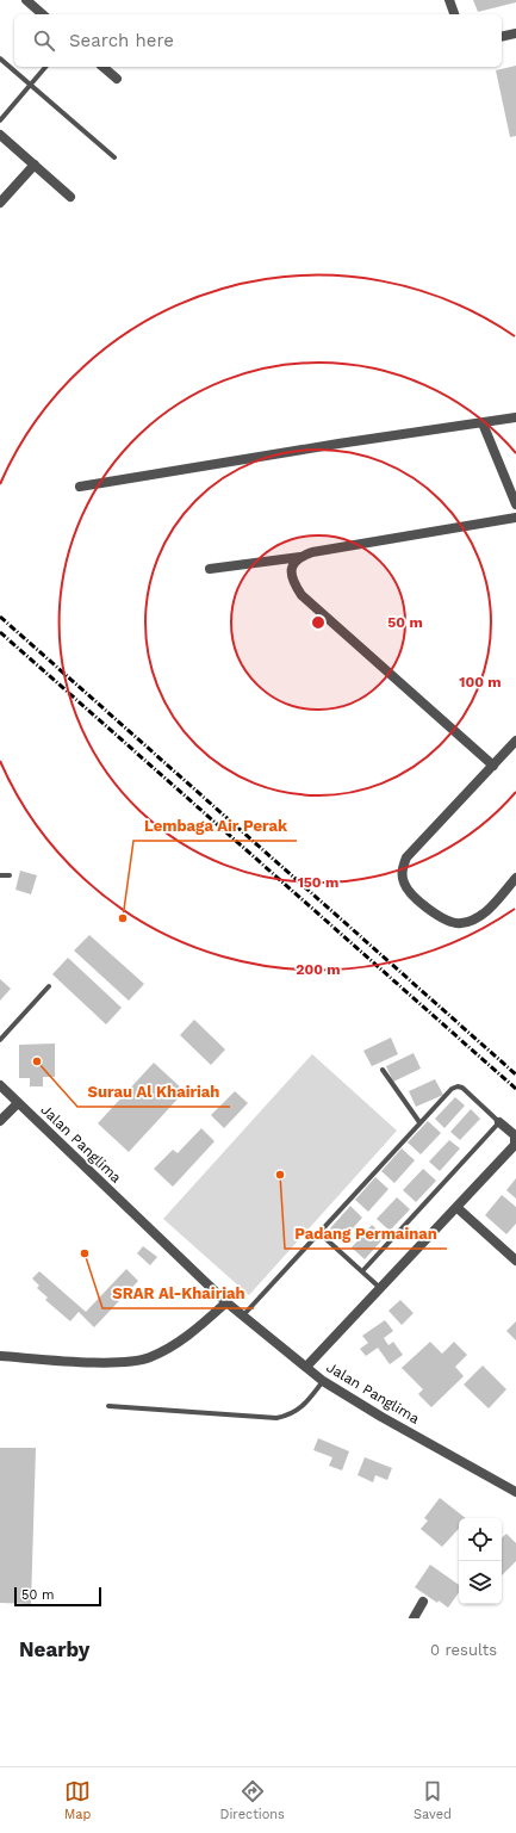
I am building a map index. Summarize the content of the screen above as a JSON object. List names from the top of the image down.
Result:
{
  "streets": {
    "street": ["Jalan Panglima"]
  },
  "places": [
    "Lembaga Air Perak",
    "Surau Al Khairiah",
    "Padang Permainan",
    "SRAR Al-Khairiah"
  ],
  "scale_bar": "50 m",
  "page": {
    "search": "Search here",
    "scale": "50 m",
    "heading": ["Nearby", "0 results"],
    "nav": ["Map", "Directions", "Saved"]
  },
  "rings": [
    "50 m",
    "100 m",
    "150 m",
    "200 m"
  ]
}
